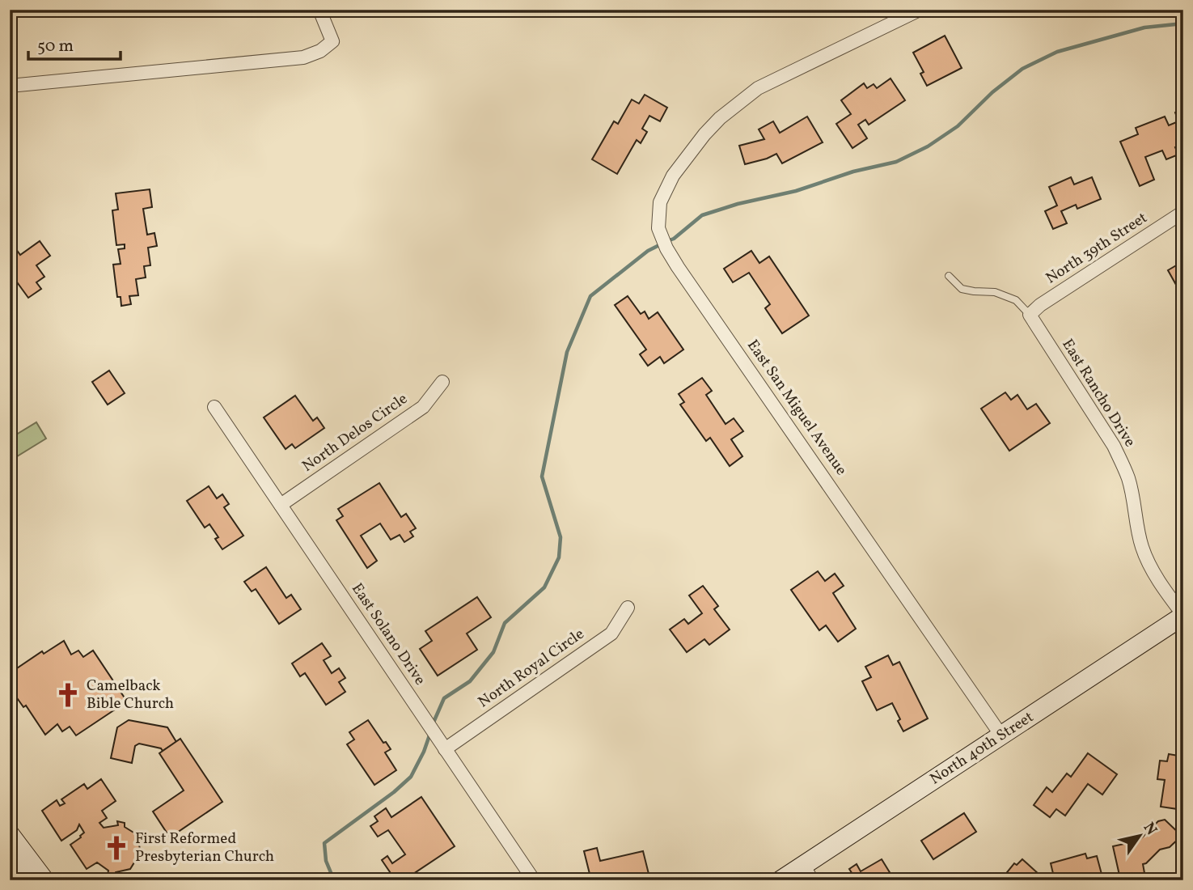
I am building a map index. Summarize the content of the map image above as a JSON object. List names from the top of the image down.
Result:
{
  "streets": {
    "street": [
      "North 39th Street",
      "East Rancho Drive",
      "East San Miguel Avenue",
      "North Delos Circle",
      "East Solano Drive",
      "North Royal Circle",
      "North 40th Street"
    ]
  },
  "crossings": [
    ["North 39th Street", "East Rancho Drive"],
    ["East Rancho Drive", "North 40th Street"],
    ["East San Miguel Avenue", "North 40th Street"],
    ["North Delos Circle", "East Solano Drive"],
    ["East Solano Drive", "North Royal Circle"]
  ],
  "places": {
    "church": ["Camelback Bible Church", "First Reformed Presbyterian Church"]
  },
  "scale_bar": "50 m",
  "north": "top right"
}
